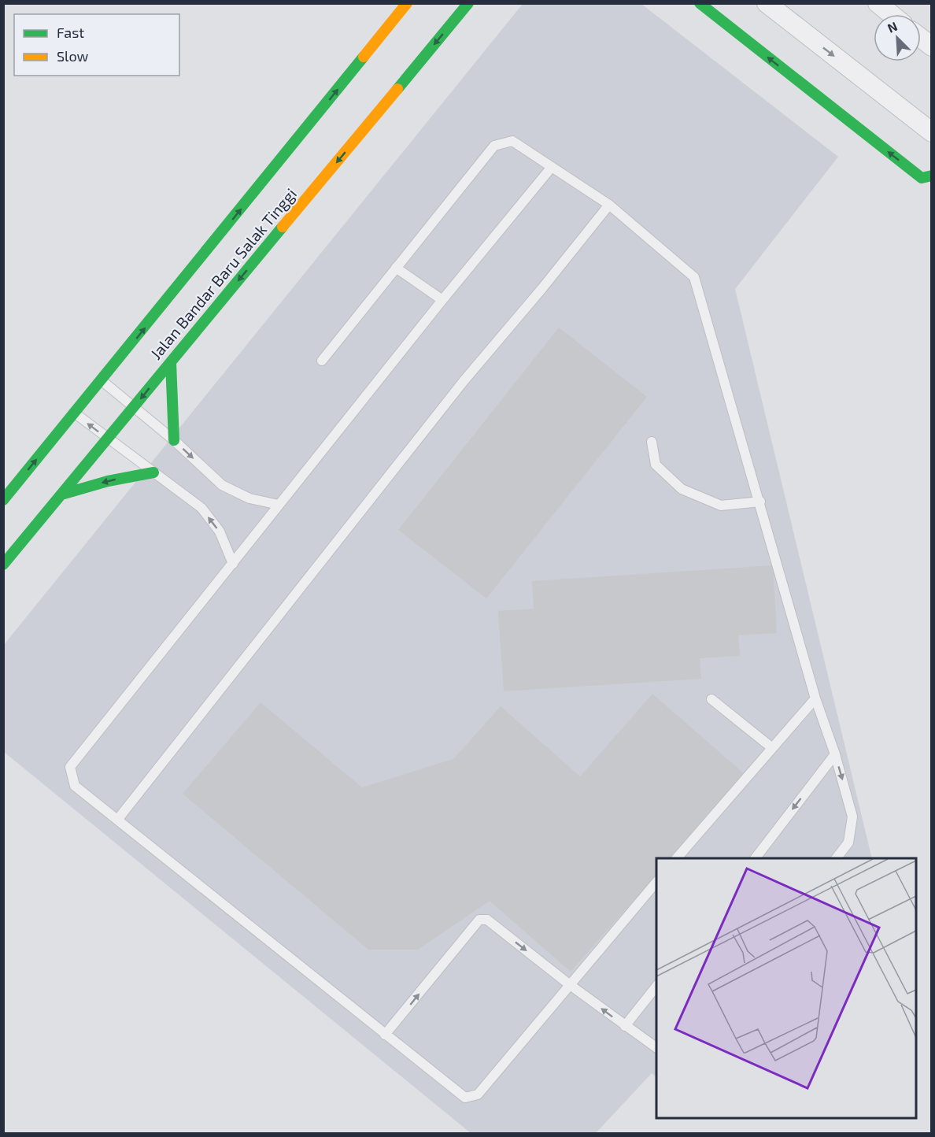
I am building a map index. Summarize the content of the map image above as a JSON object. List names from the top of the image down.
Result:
{
  "streets": {
    "main road": ["Jalan Bandar Baru Salak Tinggi"]
  },
  "legend": ["Fast", "Slow"],
  "north": "top left"
}
